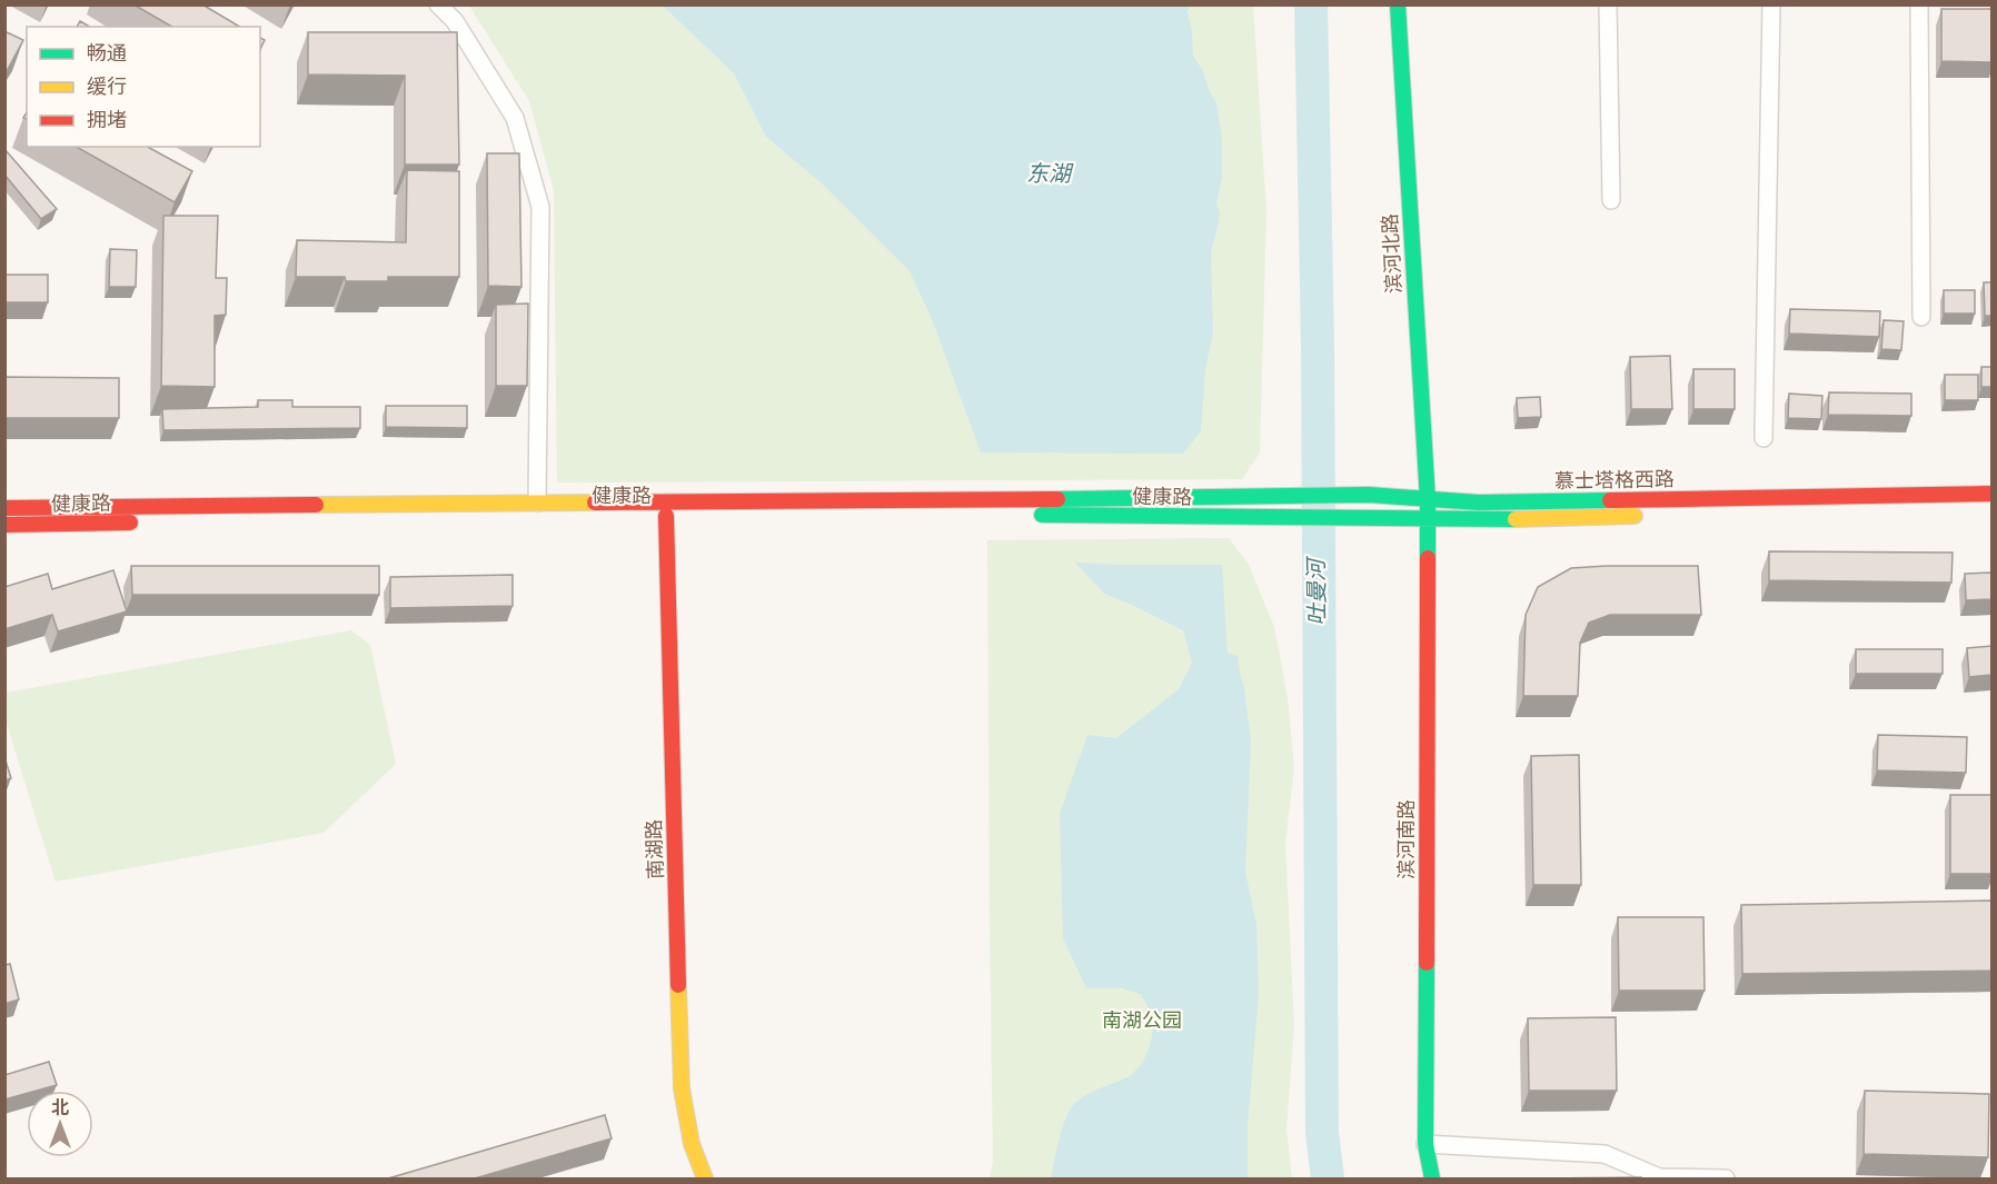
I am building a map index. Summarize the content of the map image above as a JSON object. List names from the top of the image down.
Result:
{
  "streets": {
    "main road": [
      "滨河北路",
      "慕士塔格西路",
      "健康路",
      "滨河南路",
      "南湖路"
    ]
  },
  "crossings": [
    ["滨河北路", "慕士塔格西路"],
    ["滨河北路", "滨河南路"],
    ["慕士塔格西路", "健康路"],
    ["慕士塔格西路", "滨河南路"],
    ["健康路", "南湖路"]
  ],
  "water": ["东湖", "吐曼河"],
  "parks": ["南湖公园"],
  "legend": ["畅通", "缓行", "拥堵"],
  "north": "top"
}
